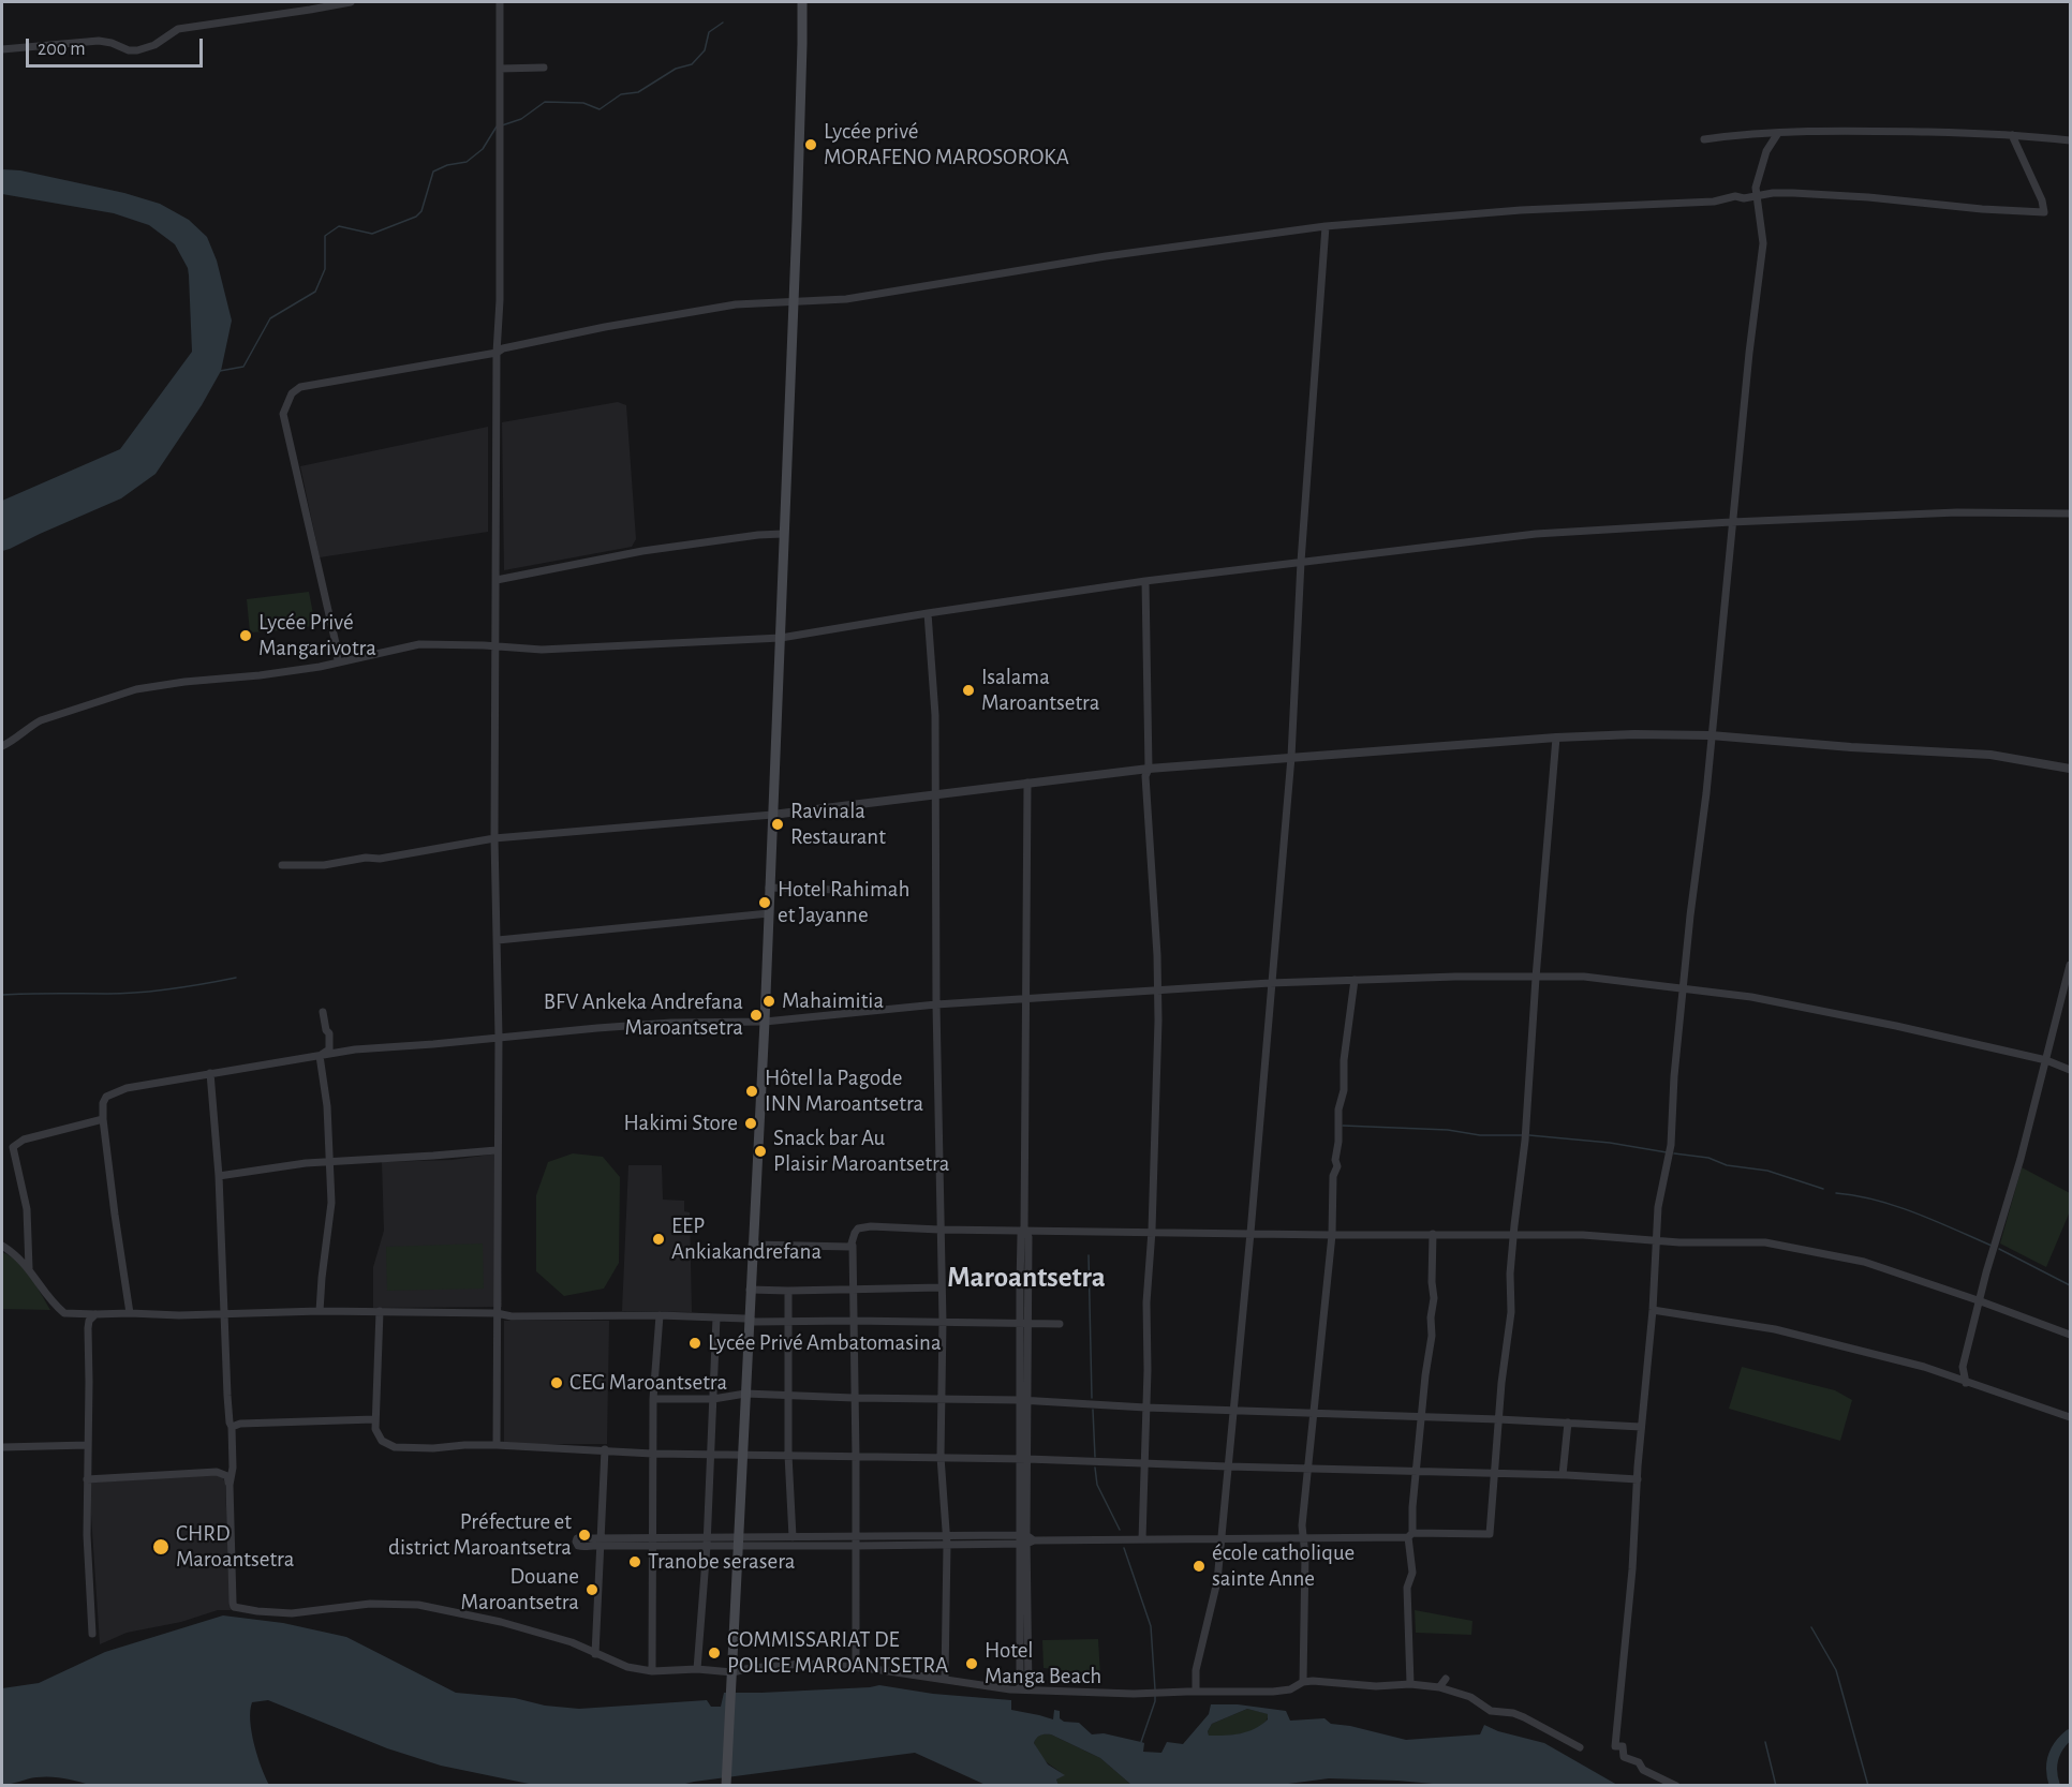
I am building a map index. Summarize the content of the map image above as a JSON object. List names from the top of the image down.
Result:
{
  "districts": ["Maroantsetra"],
  "places": [
    "Lycée privé MORAFENO MAROSOROKA",
    "Lycée Privé Mangarivotra",
    "Isalama Maroantsetra",
    "Ravinala Restaurant",
    "Hotel Rahimah et Jayanne",
    "Mahaimitia",
    "BFV Ankeka Andrefana Maroantsetra",
    "Hôtel la Pagode INN Maroantsetra",
    "Hakimi Store",
    "Snack bar Au Plaisir Maroantsetra",
    "EEP Ankiakandrefana",
    "Lycée Privé Ambatomasina",
    "CEG Maroantsetra",
    "Préfecture et district Maroantsetra",
    "CHRD Maroantsetra",
    "Tranobe serasera",
    "école catholique sainte Anne",
    "Douane Maroantsetra",
    "COMMISSARIAT DE POLICE MAROANTSETRA",
    "Hotel Manga Beach"
  ],
  "scale_bar": "200 m"
}
